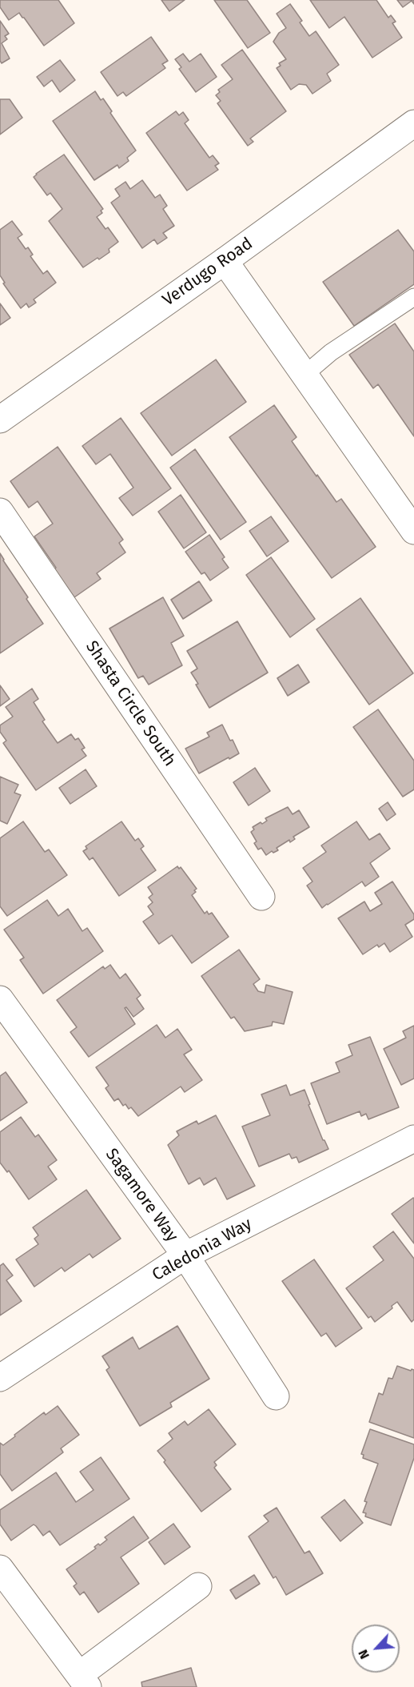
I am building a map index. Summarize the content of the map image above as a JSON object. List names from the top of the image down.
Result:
{
  "streets": {
    "street": [
      "Verdugo Road",
      "Shasta Circle South",
      "Sagamore Way",
      "Caledonia Way"
    ]
  },
  "crossings": [
    ["Sagamore Way", "Caledonia Way"]
  ],
  "north": "bottom left"
}
